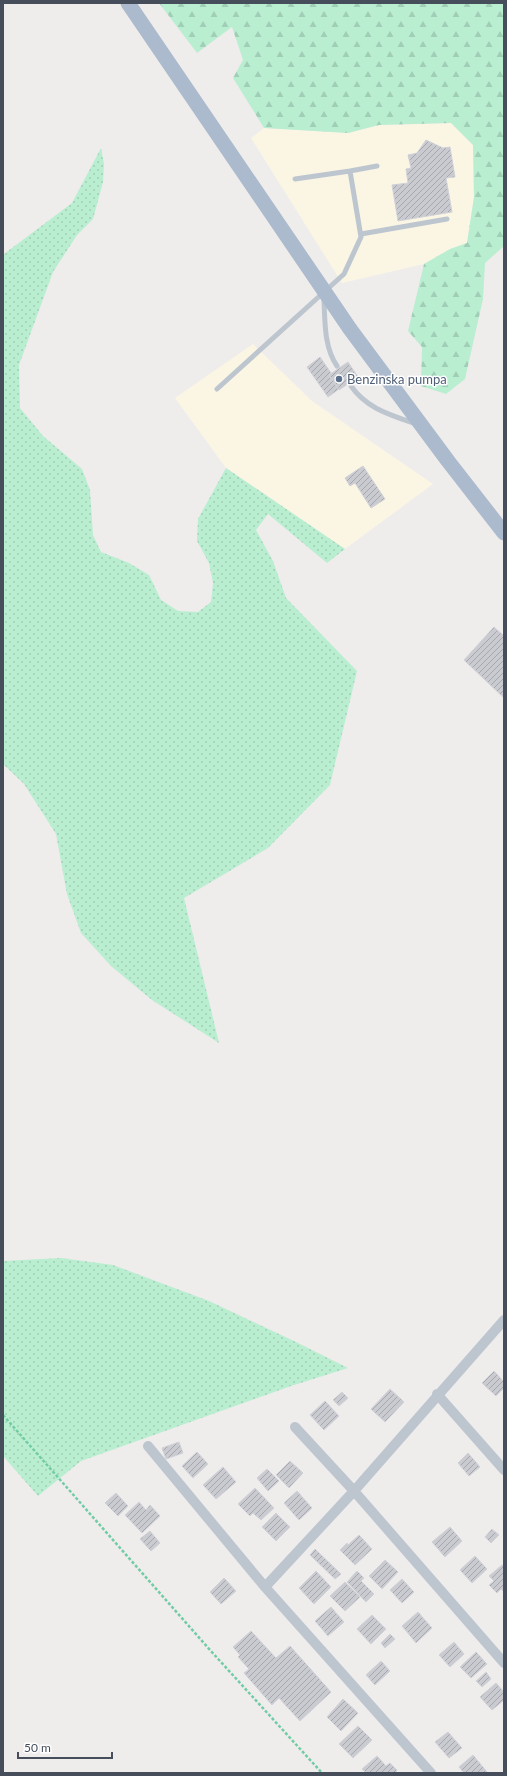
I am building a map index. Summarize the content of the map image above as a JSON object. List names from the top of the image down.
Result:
{
  "places": ["Benzinska pumpa"],
  "scale_bar": "50 m"
}
